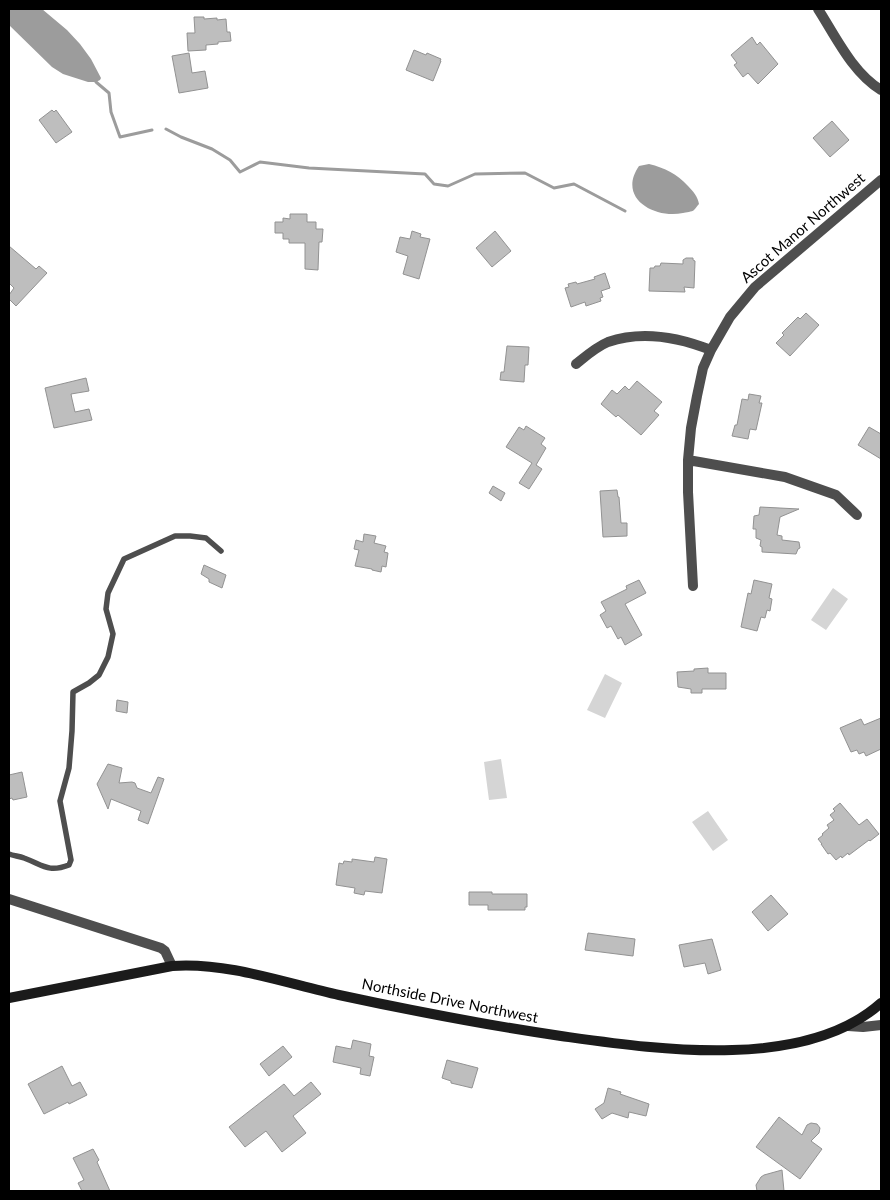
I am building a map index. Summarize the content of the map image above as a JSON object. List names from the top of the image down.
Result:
{
  "streets": {
    "main road": ["Northside Drive Northwest"],
    "street": ["Ascot Manor Northwest"]
  }
}
